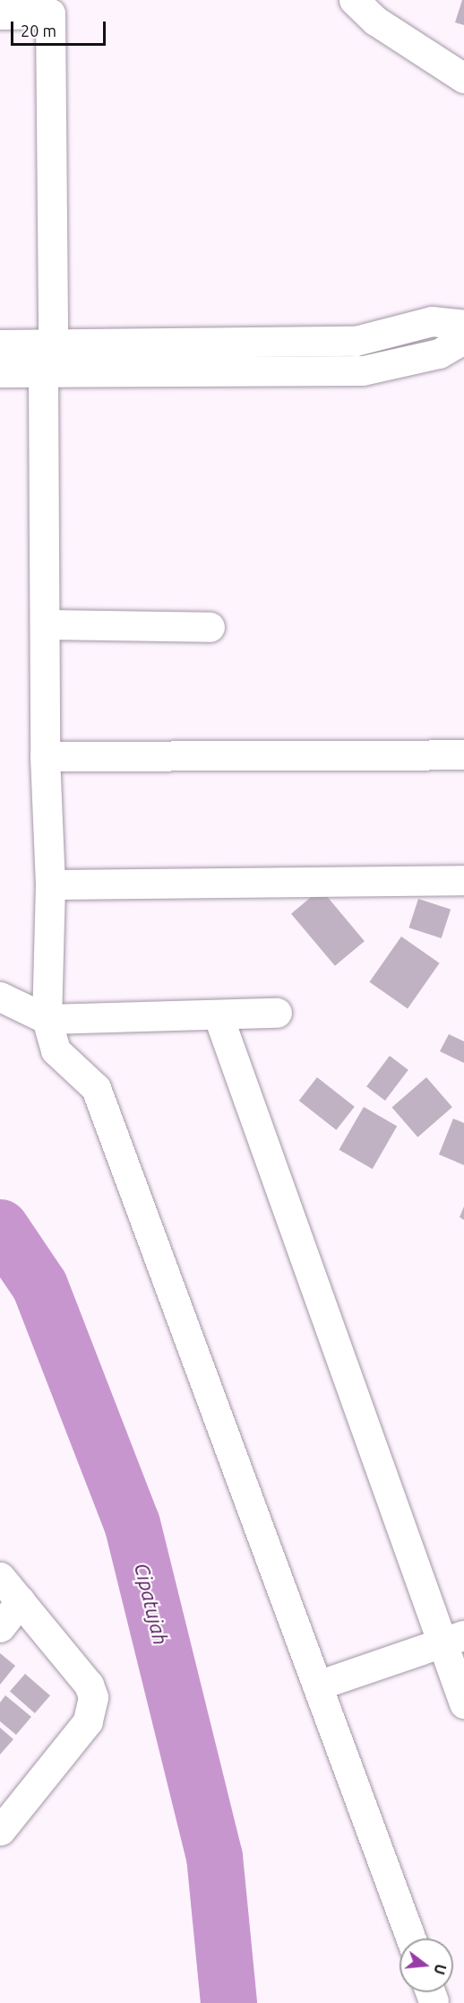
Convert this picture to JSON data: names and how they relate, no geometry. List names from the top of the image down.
{
  "water": ["Cipatujah"],
  "scale_bar": "20 m",
  "north": "right"
}
